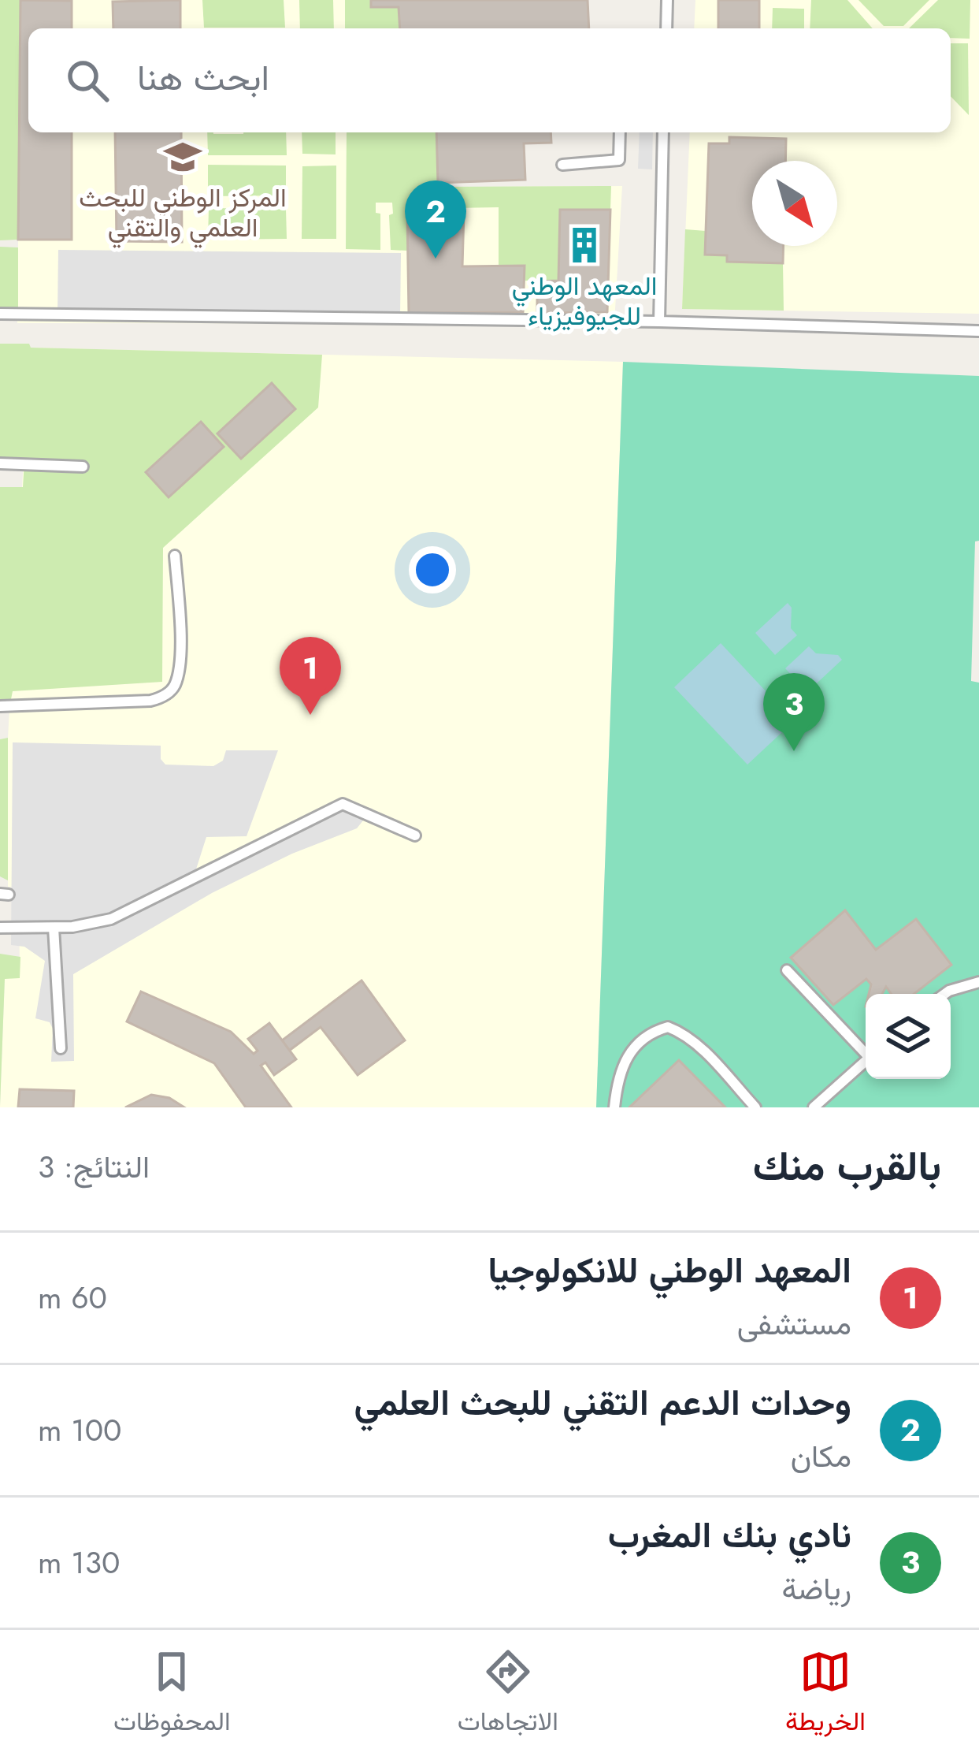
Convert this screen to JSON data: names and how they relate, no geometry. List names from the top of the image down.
{
  "places": {
    "school or university": ["المركز الوطني للبحث العلمي والتقني"],
    "building": ["المعهد الوطني للجيوفيزياء"]
  },
  "north": "bottom right",
  "page": {
    "search": "ابحث هنا",
    "pins": ["2", "1", "3"],
    "heading": ["بالقرب منك", "النتائج: 3"],
    "list": [
      {
        "mark": "1",
        "name": "المعهد الوطني للانكولوجيا",
        "note": "مستشفى",
        "value": "60 m"
      },
      {
        "mark": "2",
        "name": "وحدات الدعم التقني للبحث العلمي",
        "note": "مكان",
        "value": "100 m"
      },
      {
        "mark": "3",
        "name": "نادي بنك المغرب",
        "note": "رياضة",
        "value": "130 m"
      }
    ],
    "nav": ["الخريطة", "الاتجاهات", "المحفوظات"]
  }
}
